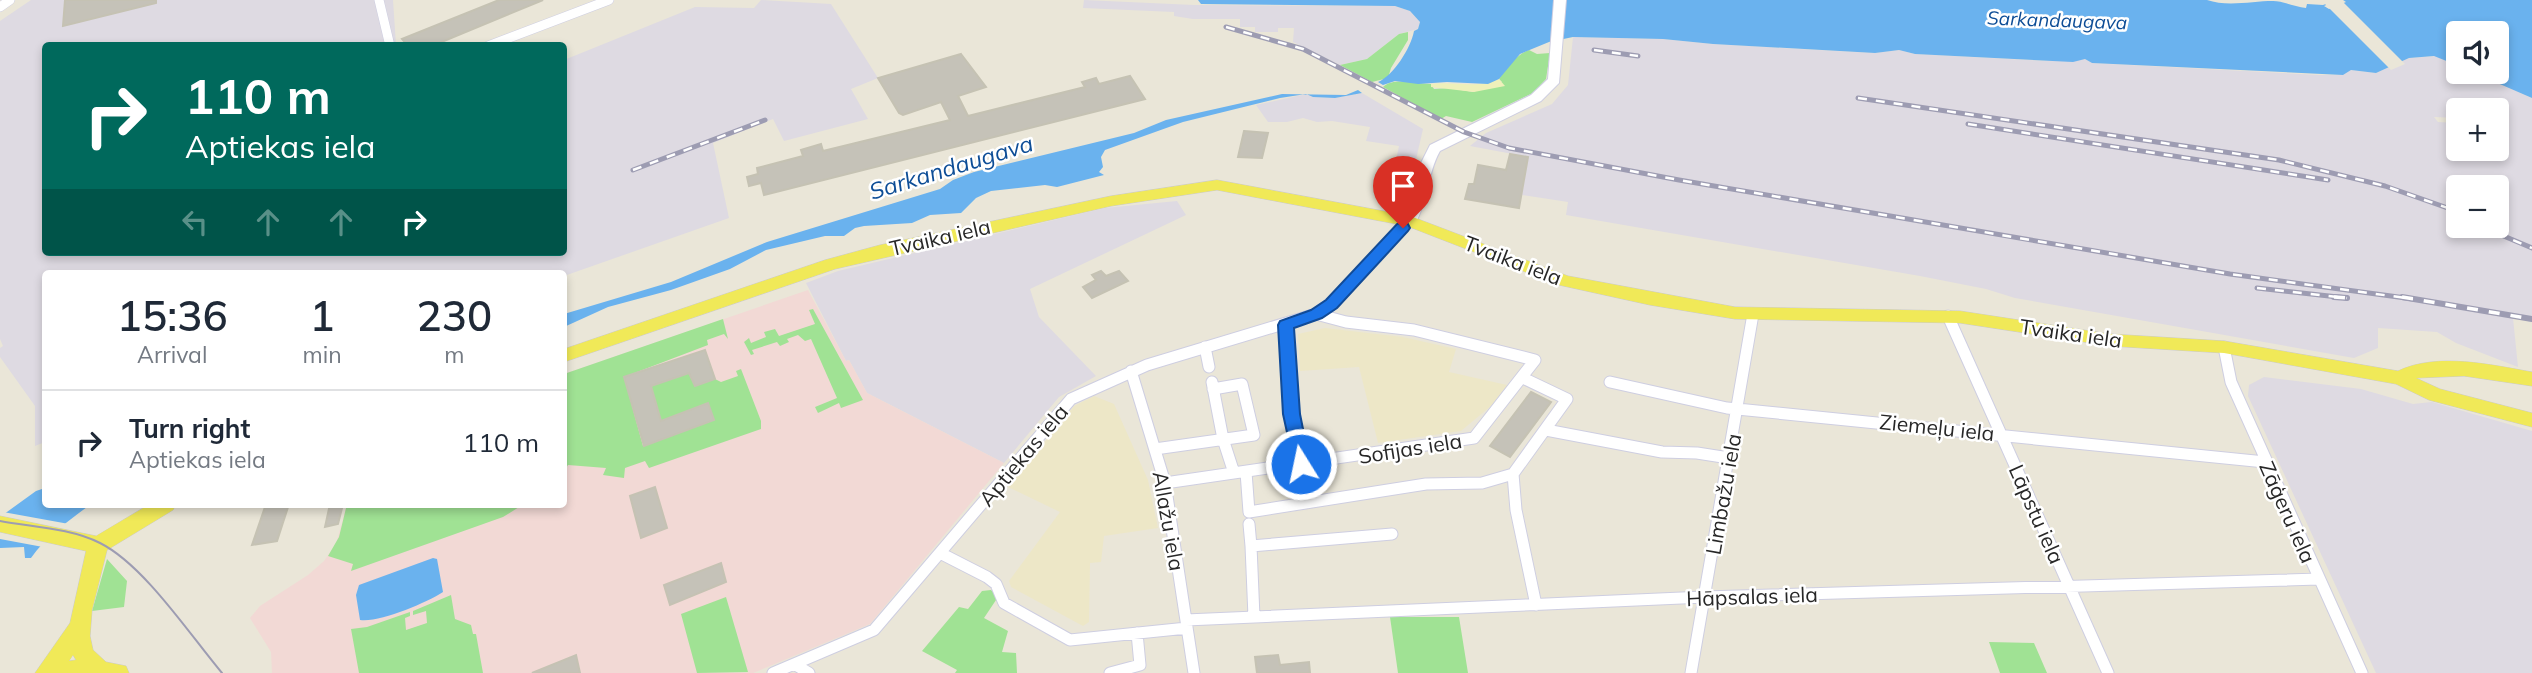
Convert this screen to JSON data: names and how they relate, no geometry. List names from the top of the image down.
{
  "streets": {
    "main road": ["Tvaika iela"],
    "street": [
      "Ziemeļu iela",
      "Sofijas iela",
      "Aptiekas iela",
      "Limbažu iela",
      "Zāģeru iela",
      "Lāpstu iela",
      "Allažu iela",
      "Hāpsalas iela"
    ]
  },
  "crossings": [
    ["Tvaika iela", "Aptiekas iela"],
    ["Tvaika iela", "Limbažu iela"],
    ["Tvaika iela", "Zāģeru iela"],
    ["Tvaika iela", "Lāpstu iela"],
    ["Ziemeļu iela", "Limbažu iela"],
    ["Ziemeļu iela", "Zāģeru iela"],
    ["Ziemeļu iela", "Lāpstu iela"],
    ["Sofijas iela", "Aptiekas iela"],
    ["Sofijas iela", "Allažu iela"],
    ["Aptiekas iela", "Allažu iela"],
    ["Aptiekas iela", "Hāpsalas iela"],
    ["Limbažu iela", "Hāpsalas iela"],
    ["Zāģeru iela", "Hāpsalas iela"],
    ["Lāpstu iela", "Hāpsalas iela"],
    ["Allažu iela", "Hāpsalas iela"]
  ],
  "water": ["Sarkandaugava"],
  "page": {
    "map_buttons": ["+", "−"],
    "turn": ["110 m", "Aptiekas iela"],
    "eta": [
      "15:36",
      "Arrival",
      "1",
      "min",
      "230",
      "m"
    ],
    "list": [
      {
        "name": "Turn right",
        "note": "Aptiekas iela",
        "value": "110 m"
      }
    ]
  }
}
